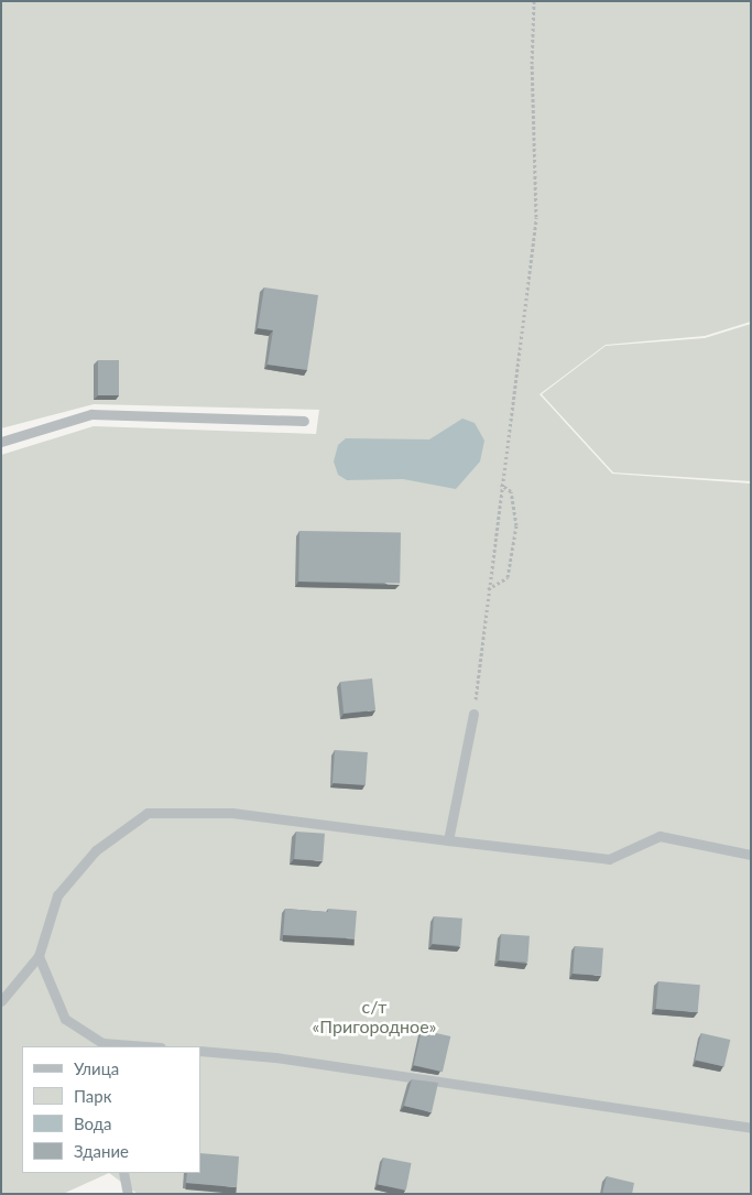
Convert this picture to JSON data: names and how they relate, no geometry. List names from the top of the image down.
{
  "parks": ["с/т «Пригородное»"],
  "legend": [
    "Улица",
    "Парк",
    "Вода",
    "Здание"
  ]
}
